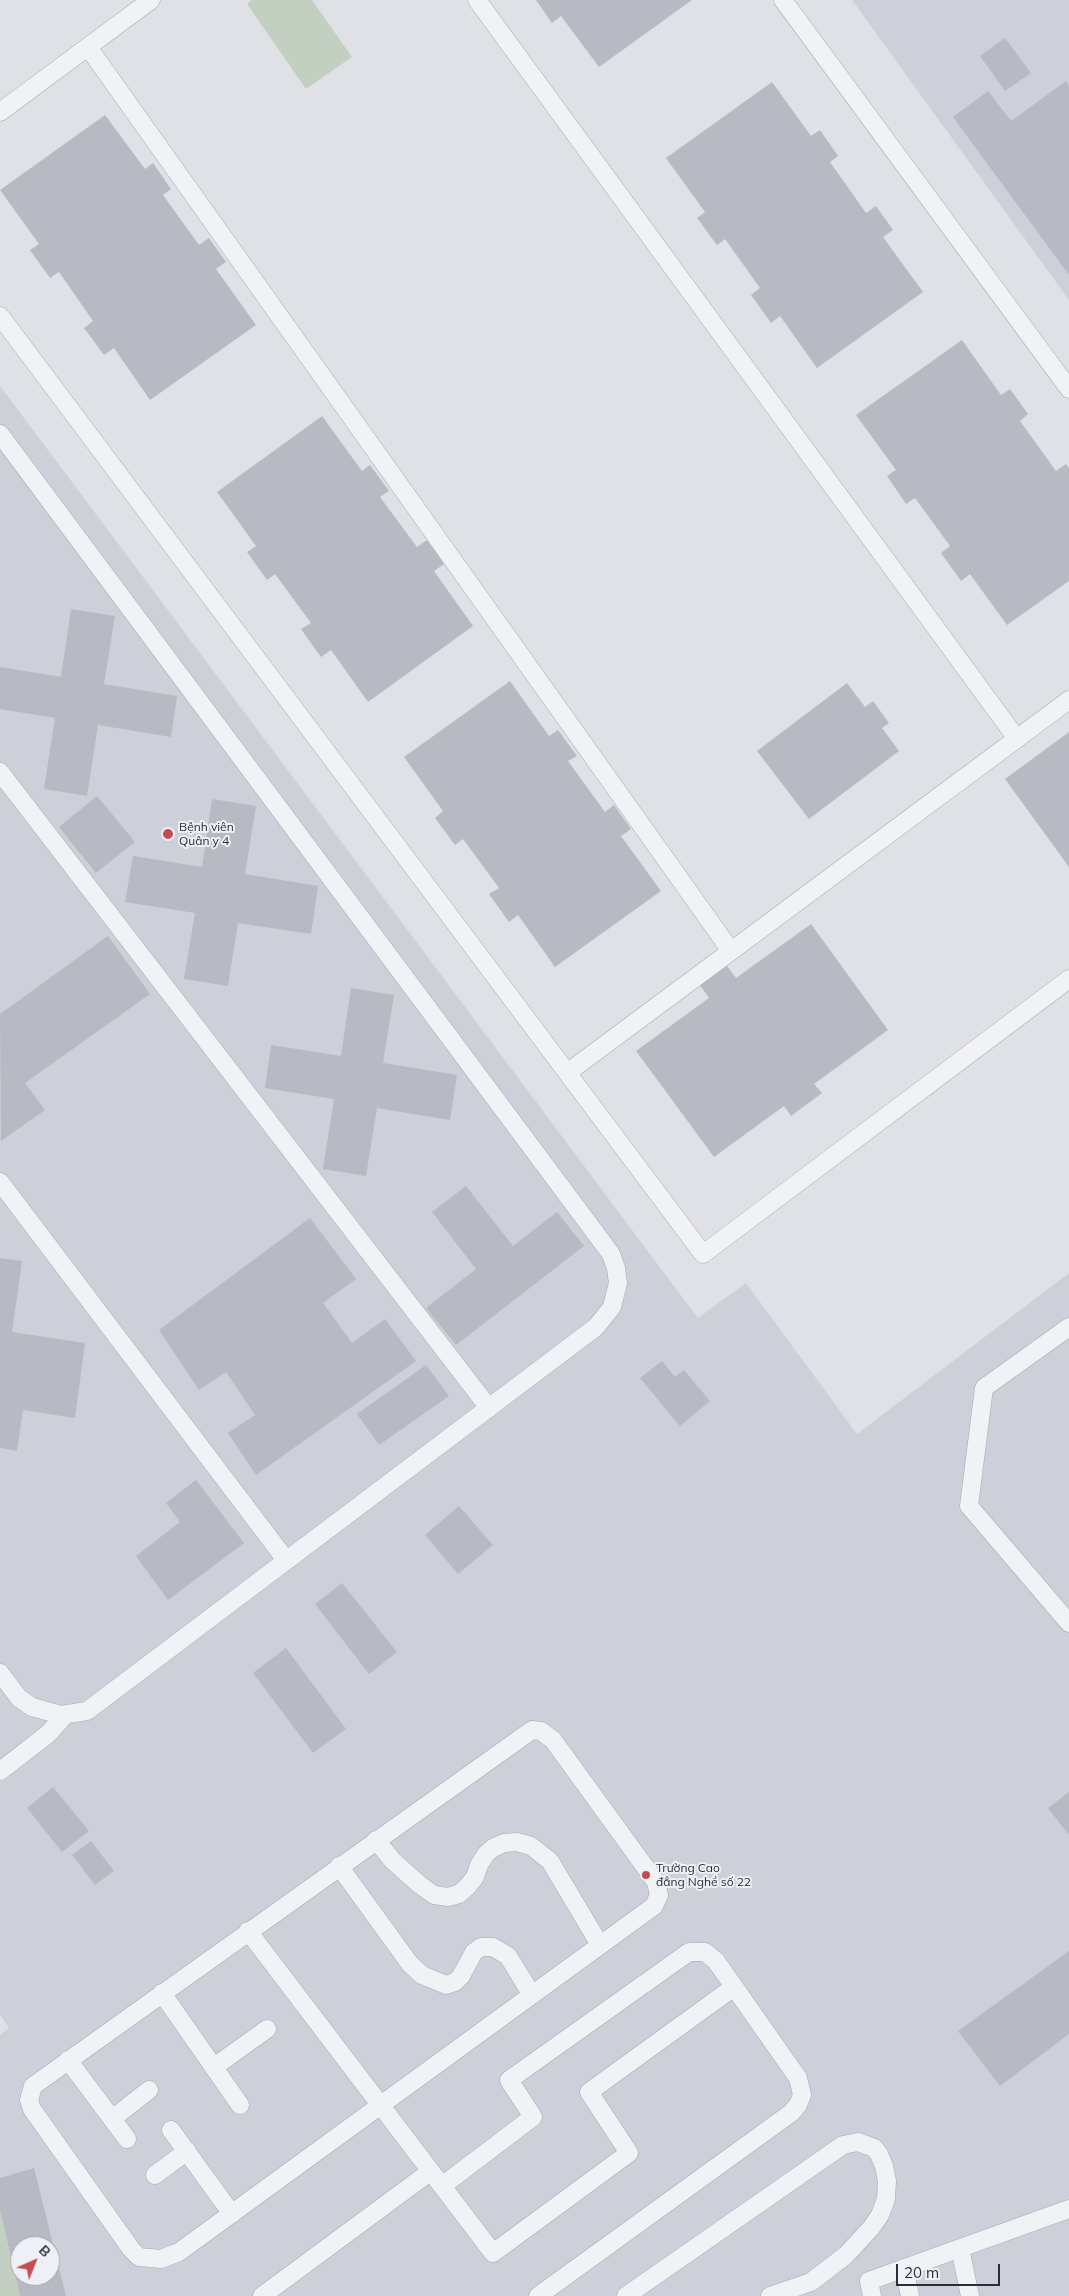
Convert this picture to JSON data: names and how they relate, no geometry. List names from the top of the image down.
{
  "places": ["Bệnh viên Quân y 4", "Trường Cao đẳng Nghề số 22"],
  "scale_bar": "20 m",
  "north": "top right"
}
